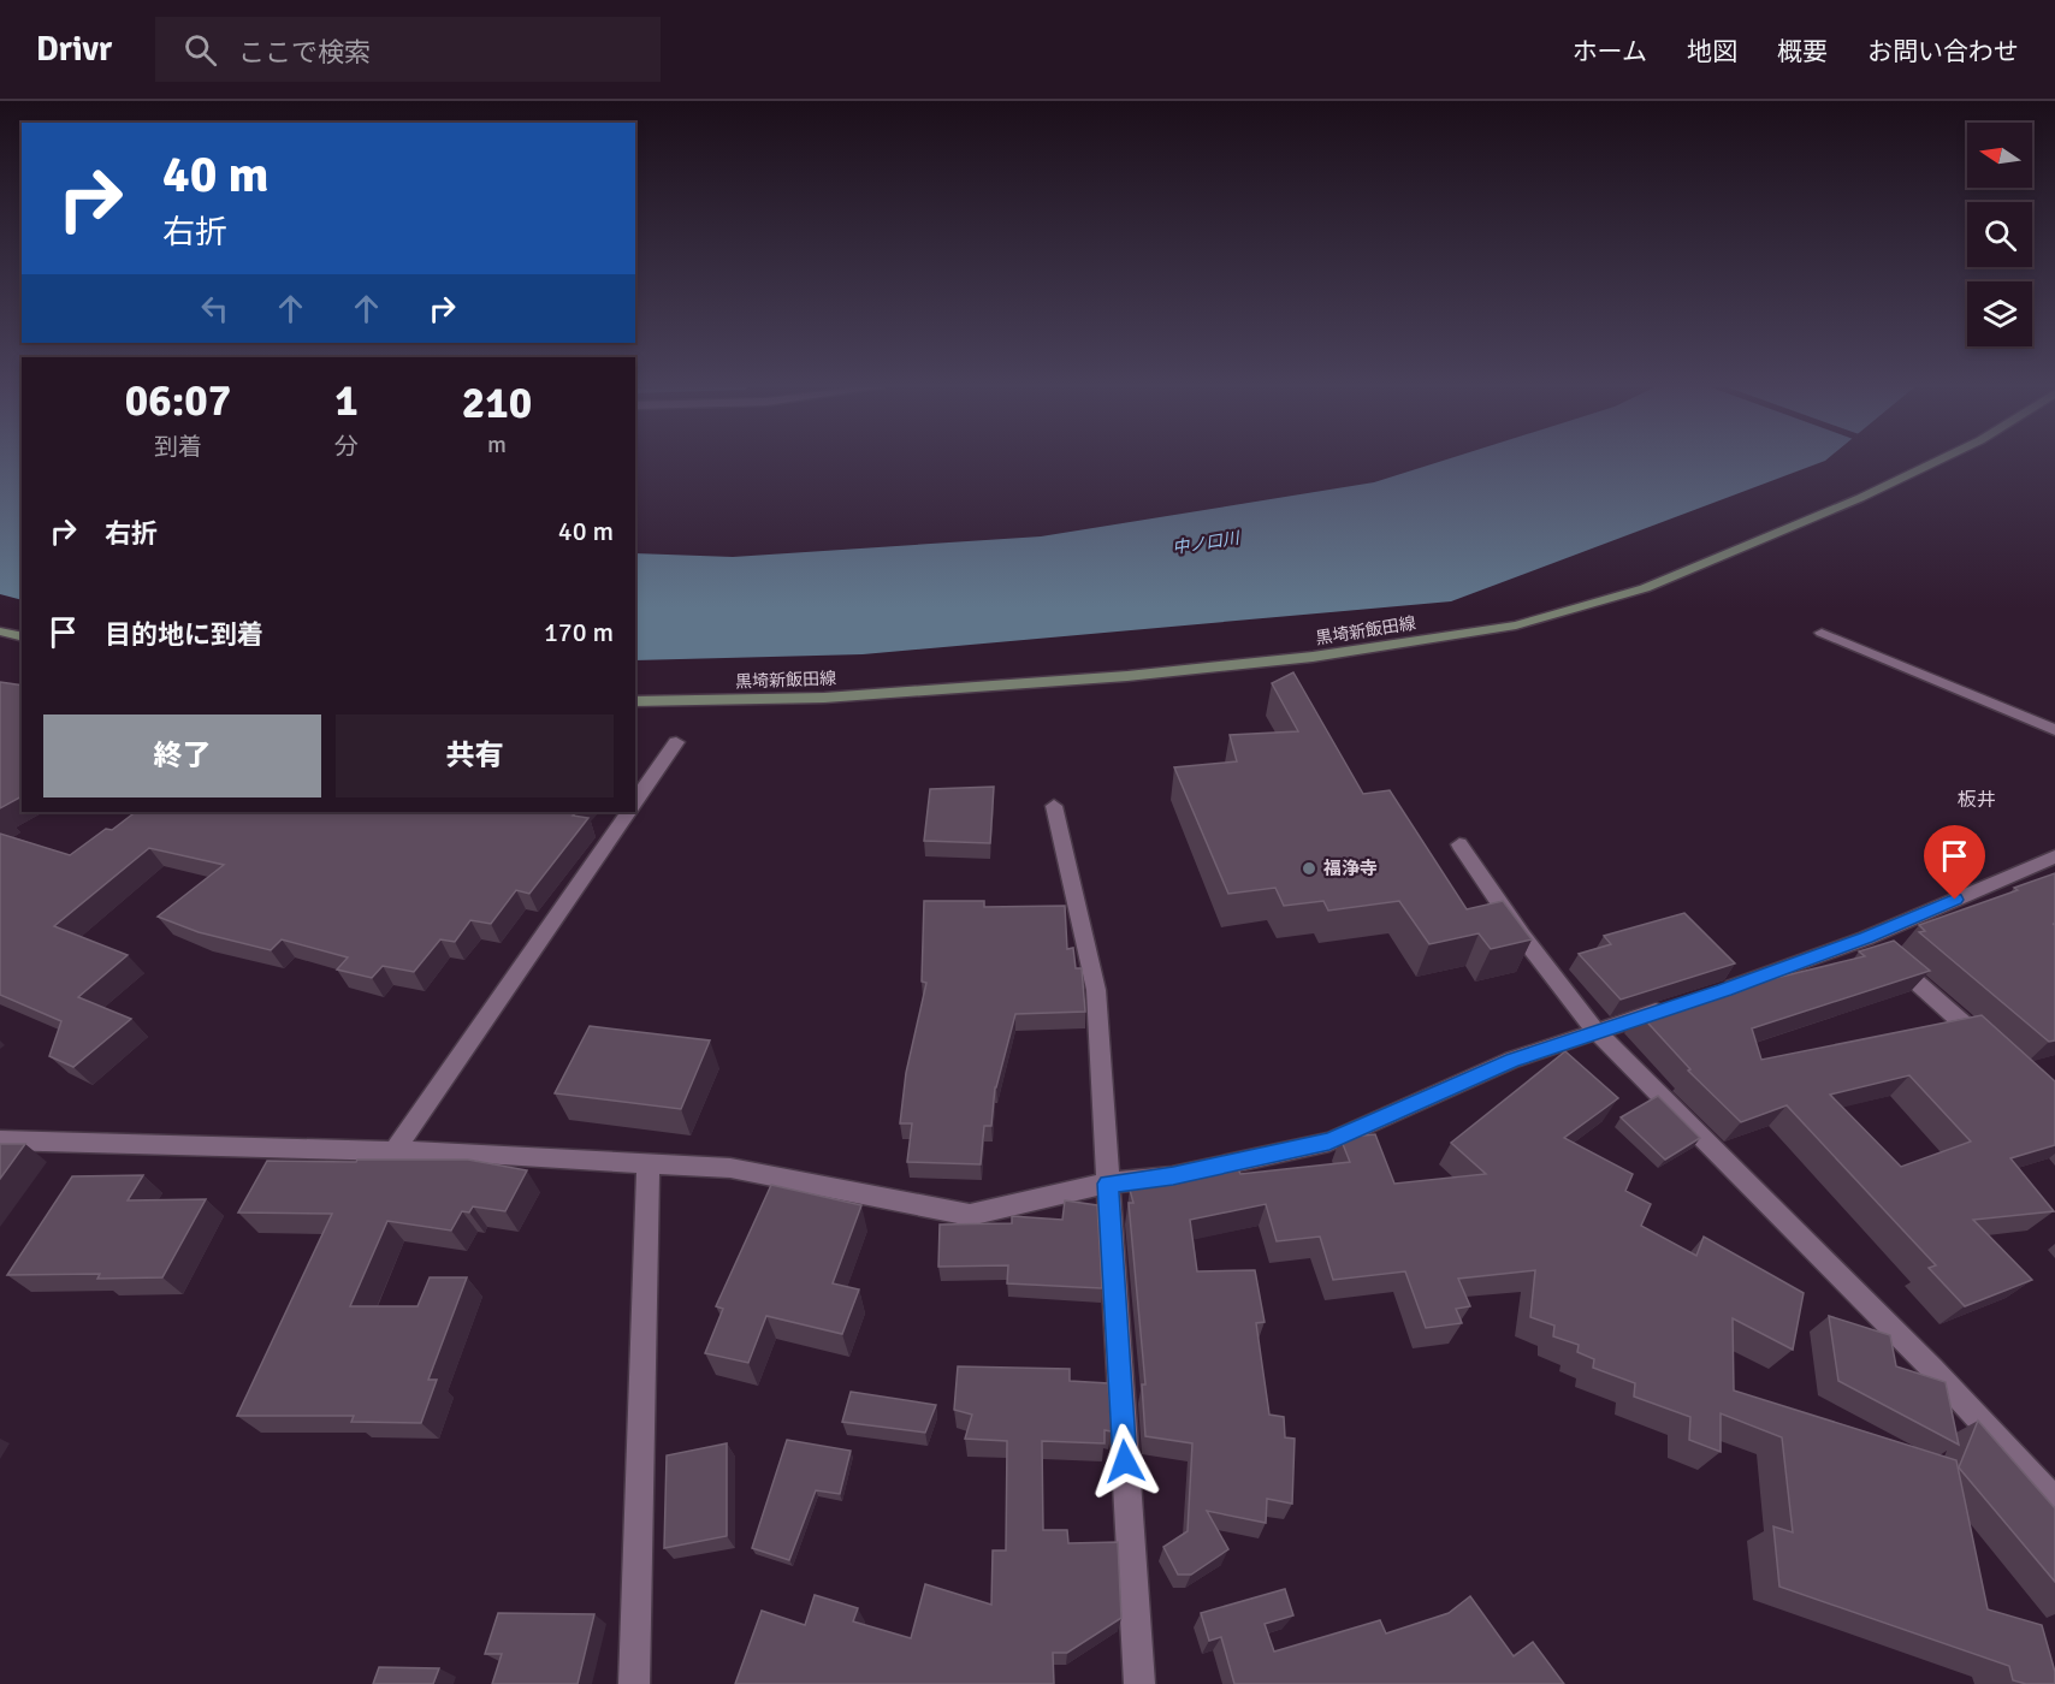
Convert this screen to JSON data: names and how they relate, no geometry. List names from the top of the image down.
{
  "streets": {
    "main road": ["黒埼新飯田線"]
  },
  "districts": ["板井"],
  "water": ["中ノ口川"],
  "places": ["福浄寺"],
  "north": "left",
  "page": {
    "header": "Drivr",
    "search": "ここで検索",
    "nav": [
      "ホーム",
      "地図",
      "概要",
      "お問い合わせ"
    ],
    "turn": ["40 m", "右折"],
    "eta": [
      "06:07",
      "到着",
      "1",
      "分",
      "210",
      "m"
    ],
    "list": [
      {
        "name": "右折",
        "value": "40 m"
      },
      {
        "name": "目的地に到着",
        "value": "170 m"
      }
    ],
    "buttons": ["終了", "共有"]
  }
}
